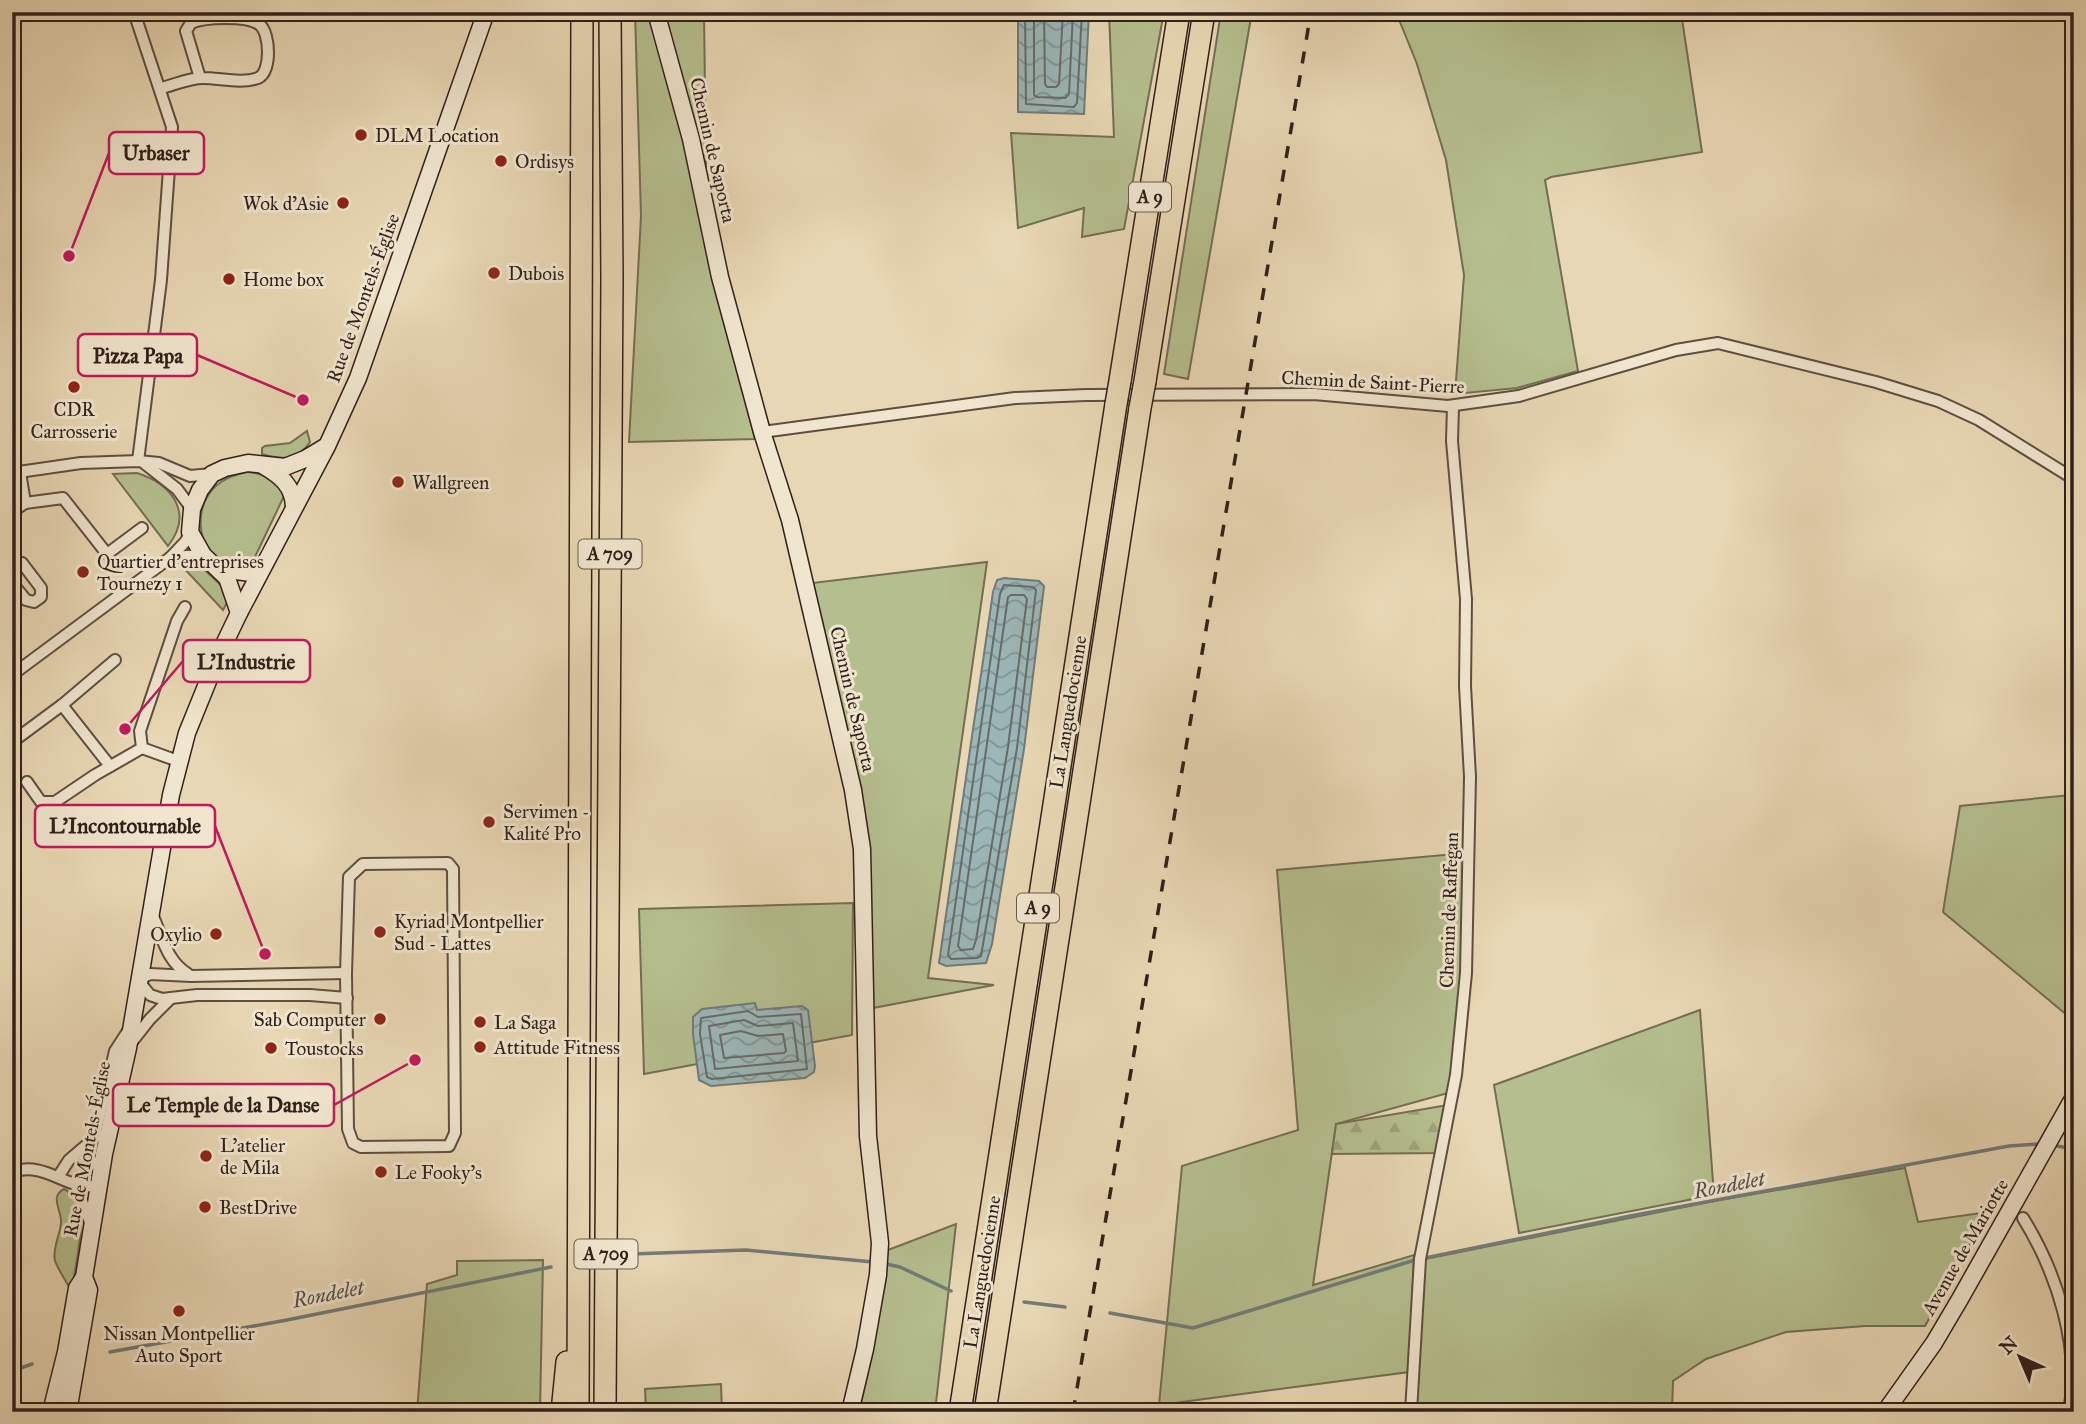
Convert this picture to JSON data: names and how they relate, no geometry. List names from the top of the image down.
{
  "streets": {
    "highway": ["A 9", "A 709", "La Languedocienne"],
    "main road": ["Chemin de Saporta", "Rue de Montels-Église", "Avenue de Mariotte"],
    "street": ["Chemin de Saint-Pierre", "Chemin de Raffegan"]
  },
  "crossings": [
    ["Chemin de Saporta", "Chemin de Saint-Pierre"],
    ["Chemin de Saint-Pierre", "Chemin de Raffegan"]
  ],
  "water": ["Rondelet"],
  "places": [
    "DLM Location",
    "Ordisys",
    "Wok d'Asie",
    "Urbaser",
    "Dubois",
    "Home box",
    "CDR Carrosserie",
    "Pizza Papa",
    "Wallgreen",
    "Quartier d'entreprises Tournezy 1",
    "L'Industrie",
    "Servimen - Kalité Pro",
    "Kyriad Montpellier Sud - Lattes",
    "Oxylio",
    "L'Incontournable",
    "Sab Computer",
    "La Saga",
    "Attitude Fitness",
    "Toustocks",
    "Le Temple de la Danse",
    "L'atelier de Mila",
    "Le Fooky's",
    "BestDrive",
    "Nissan Montpellier Auto Sport"
  ],
  "north": "top left"
}
